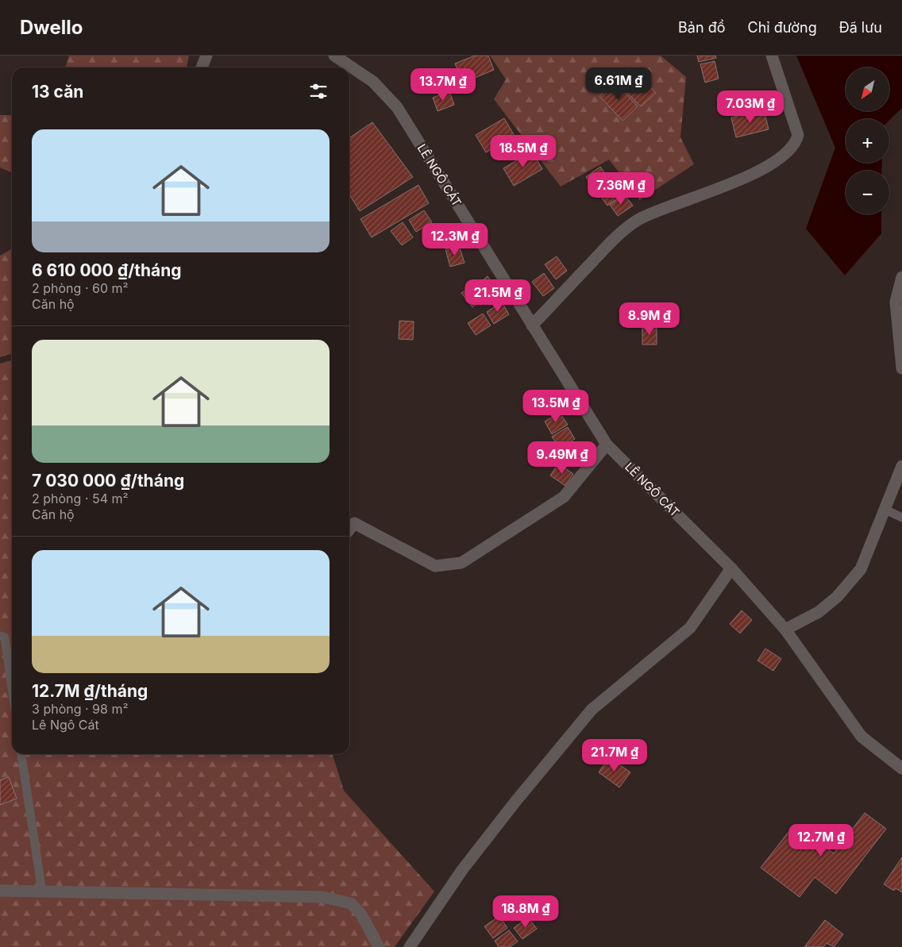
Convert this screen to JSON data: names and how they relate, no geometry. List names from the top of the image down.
{
  "streets": {
    "street": ["LÊ NGÔ CÁT"]
  },
  "north": "bottom left",
  "page": {
    "header": "Dwello",
    "nav": ["Bản đồ", "Chỉ đường", "Đã lưu"],
    "map_buttons": ["+", "−"],
    "price": [
      "6.61M ₫",
      "13.7M ₫",
      "7.03M ₫",
      "18.5M ₫",
      "7.36M ₫",
      "12.3M ₫",
      "21.5M ₫",
      "8.9M ₫",
      "13.5M ₫",
      "9.49M ₫",
      "21.7M ₫",
      "12.7M ₫",
      "18.8M ₫"
    ],
    "heading": "13 căn",
    "list": [
      {
        "name": "6 610 000 ₫/tháng",
        "note": "2 phòng · 60 m² · Căn hộ"
      },
      {
        "name": "7 030 000 ₫/tháng",
        "note": "2 phòng · 54 m² · Căn hộ"
      },
      {
        "name": "12.7M ₫/tháng",
        "note": "3 phòng · 98 m² · Lê Ngô Cát"
      }
    ]
  }
}
